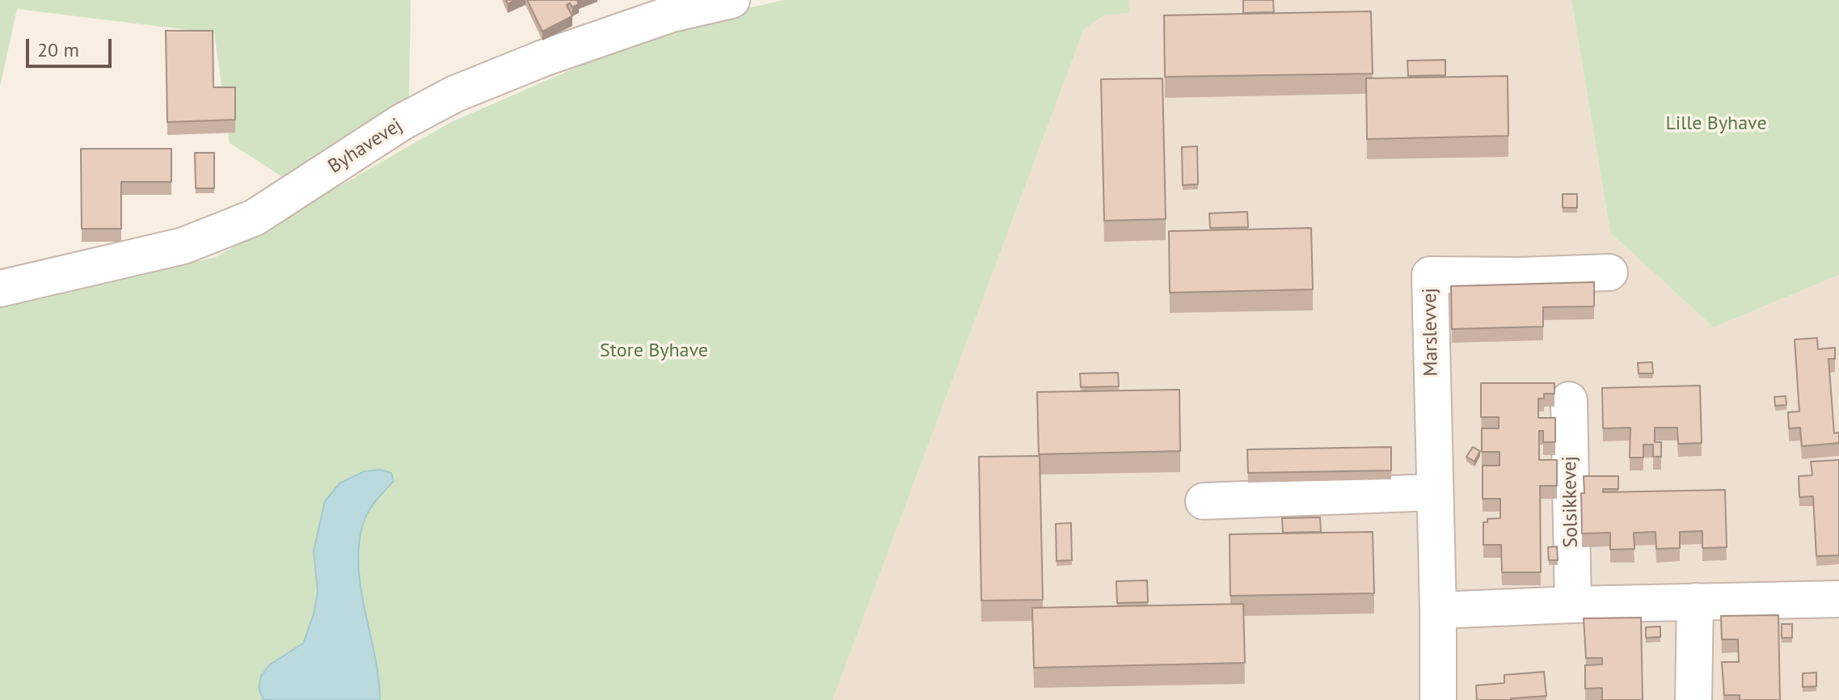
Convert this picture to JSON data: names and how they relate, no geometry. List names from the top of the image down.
{
  "streets": {
    "street": ["Byhavevej", "Marslevvej", "Solsikkevej"]
  },
  "parks": ["Lille Byhave", "Store Byhave"],
  "scale_bar": "20 m"
}
